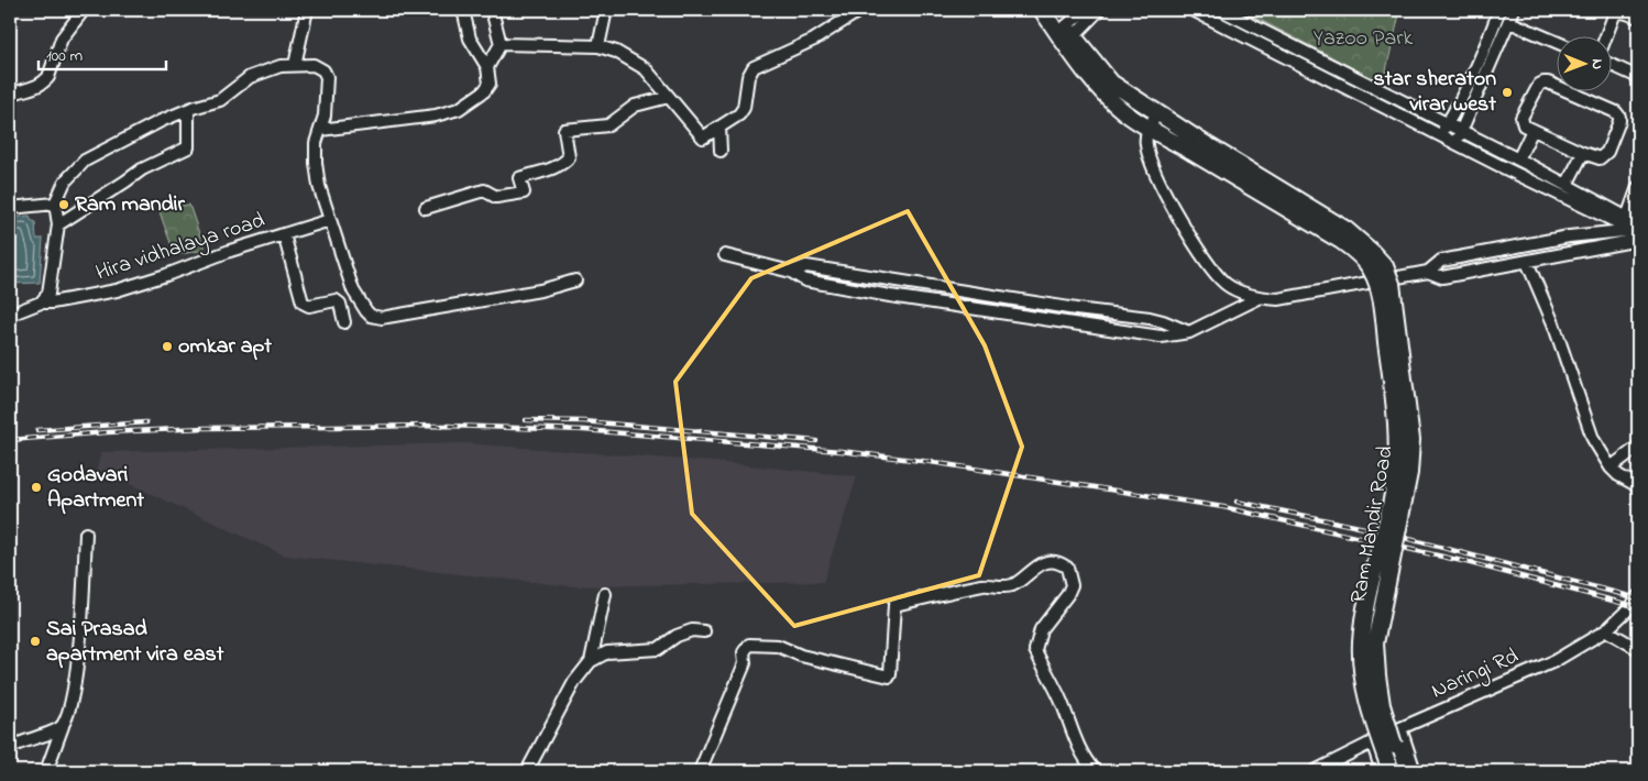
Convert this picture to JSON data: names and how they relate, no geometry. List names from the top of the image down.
{
  "streets": {
    "main road": ["Ram Mandir Road"],
    "street": ["Hira vidhalaya road", "Naringi Rd"]
  },
  "parks": ["Yazoo Park"],
  "places": [
    "star sheraton virar west",
    "Ram mandir",
    "omkar apt",
    "Godavari Apartment",
    "Sai Prasad apartment vira east"
  ],
  "scale_bar": "100 m",
  "north": "right"
}
